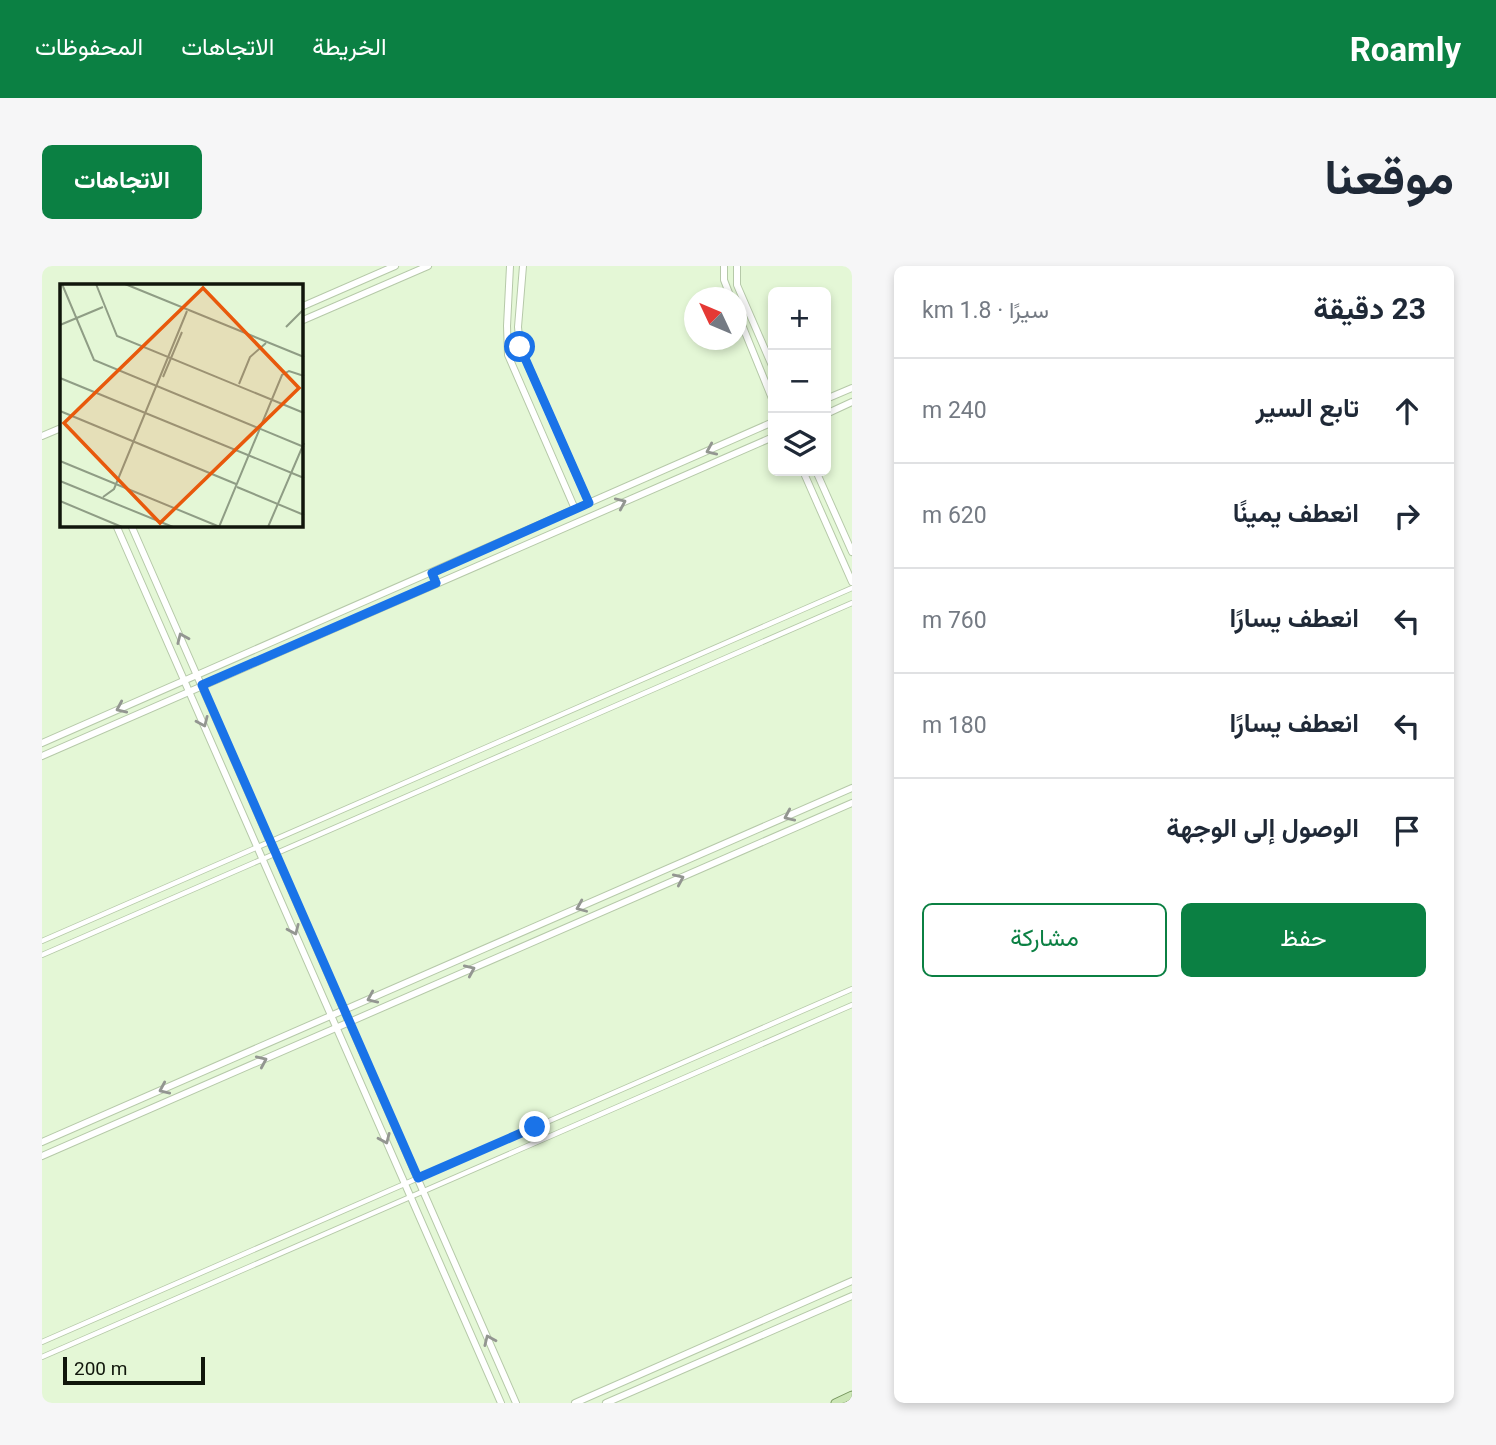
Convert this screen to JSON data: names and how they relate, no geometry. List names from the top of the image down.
{
  "scale_bar": "200 m",
  "north": "top left",
  "page": {
    "header": "Roamly",
    "nav": ["الخريطة", "الاتجاهات", "المحفوظات"],
    "title": "موقعنا",
    "buttons": [
      "الاتجاهات",
      ["حفظ", "مشاركة"]
    ],
    "heading": ["23 دقيقة", "سيرًا · 1.8 km"],
    "map_buttons": ["+", "−"],
    "list": [
      ["تابع السير", "240 m"],
      ["انعطف يمينًا", "620 m"],
      ["انعطف يسارًا", "760 m"],
      ["انعطف يسارًا", "180 m"],
      "الوصول إلى الوجهة"
    ],
    "scale": "200 m"
  }
}
